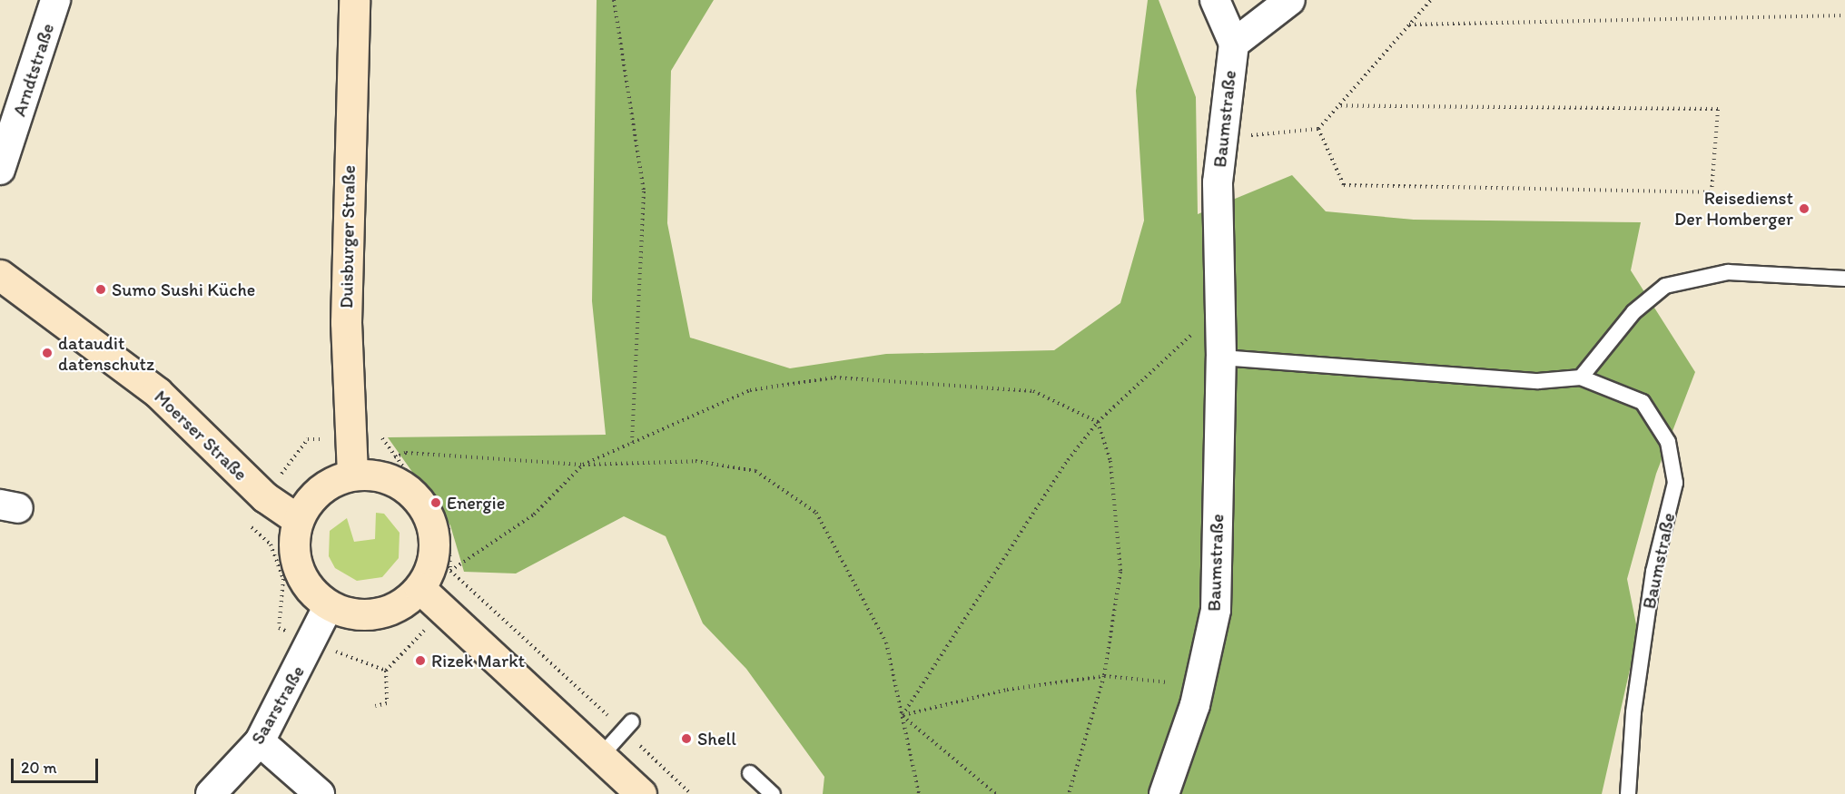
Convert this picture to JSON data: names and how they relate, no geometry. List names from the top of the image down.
{
  "streets": {
    "main road": ["Duisburger Straße", "Moerser Straße"],
    "street": ["Arndtstraße", "Baumstraße", "Saarstraße"]
  },
  "crossings": [
    ["Duisburger Straße", "Moerser Straße"],
    ["Duisburger Straße", "Saarstraße"],
    ["Moerser Straße", "Saarstraße"]
  ],
  "places": [
    "Reisedienst Der Homberger",
    "Sumo Sushi Küche",
    "dataudit datenschutz",
    "Energie",
    "Rizek Markt",
    "Shell"
  ],
  "scale_bar": "20 m"
}
